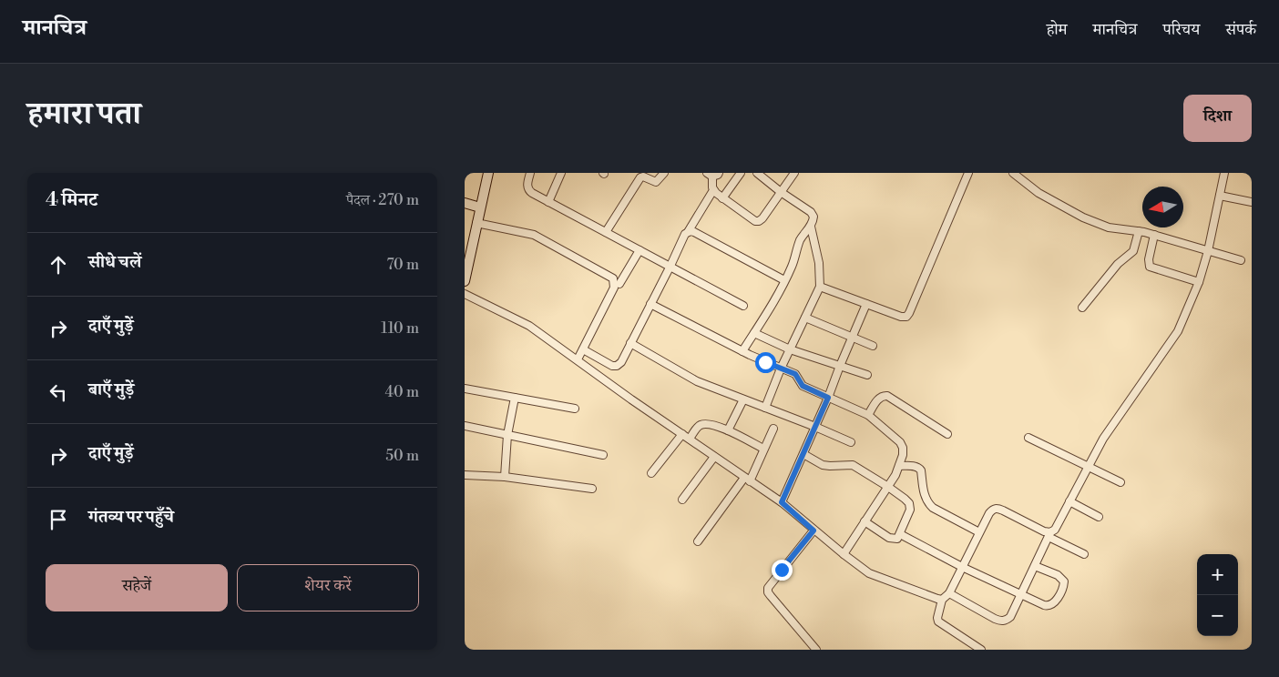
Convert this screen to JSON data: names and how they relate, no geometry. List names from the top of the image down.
{
  "north": "left",
  "page": {
    "header": "मानचित्र",
    "nav": [
      "होम",
      "मानचित्र",
      "परिचय",
      "संपर्क"
    ],
    "title": "हमारा पता",
    "buttons": [
      "दिशा",
      ["सहेजें", "शेयर करें"]
    ],
    "heading": ["4 मिनट", "पैदल · 270 m"],
    "list": [
      ["सीधे चलें", "70 m"],
      ["दाएँ मुड़ें", "110 m"],
      ["बाएँ मुड़ें", "40 m"],
      ["दाएँ मुड़ें", "50 m"],
      "गंतव्य पर पहुँचे"
    ],
    "map_buttons": ["+", "−"]
  }
}
